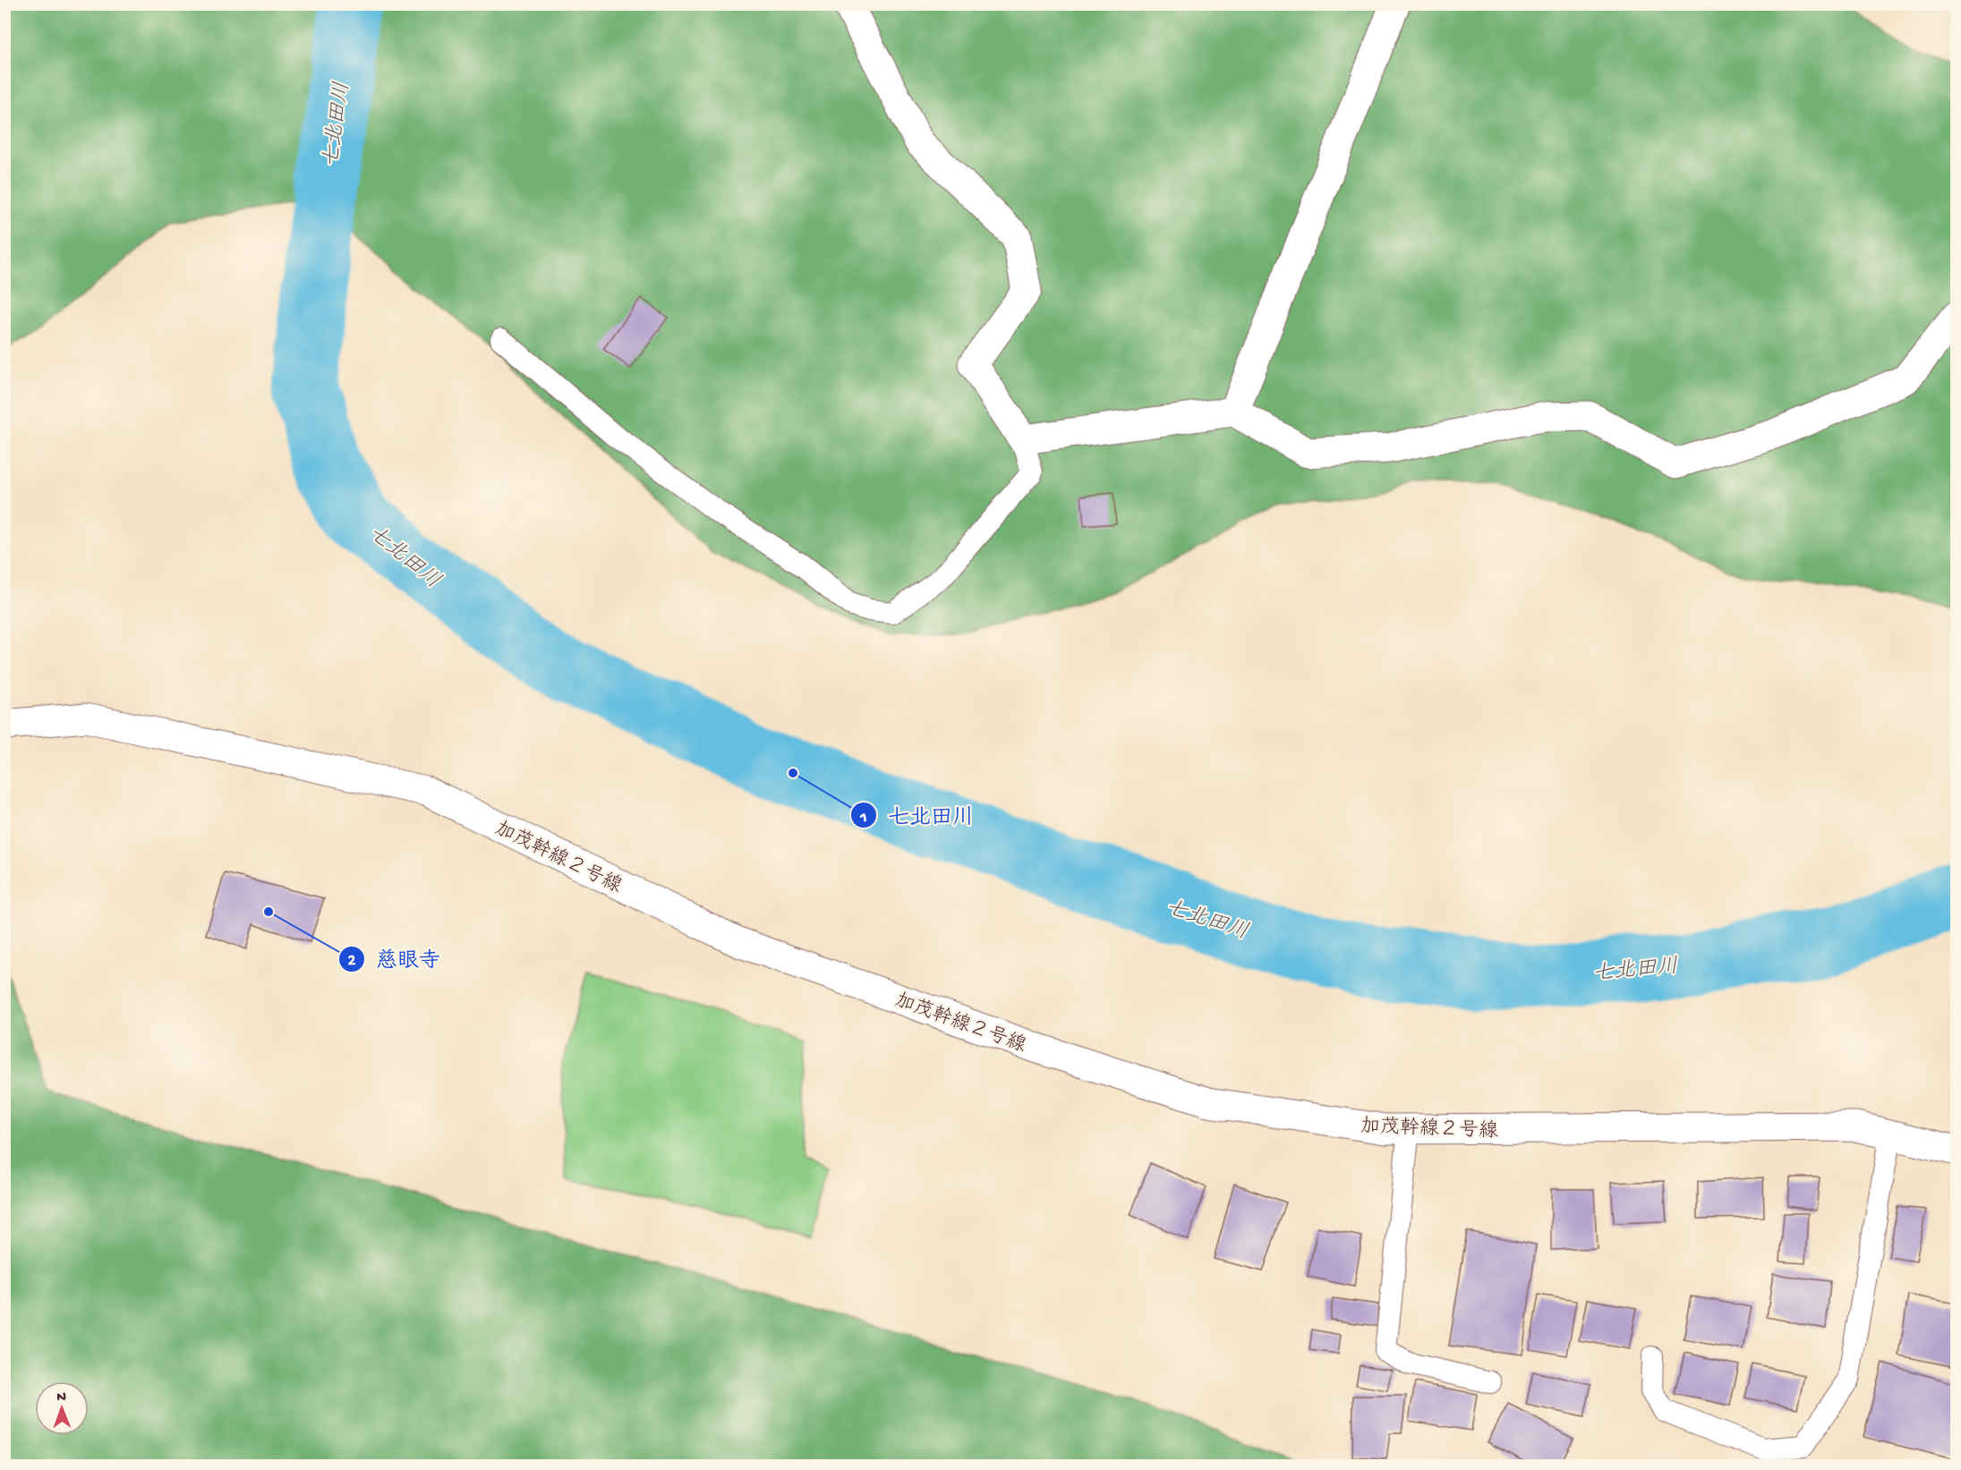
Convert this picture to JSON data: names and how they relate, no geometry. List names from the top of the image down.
{
  "streets": {
    "street": ["加茂幹線２号線"]
  },
  "water": ["七北田川"],
  "places": ["七北田川", "慈眼寺"],
  "north": "top"
}
